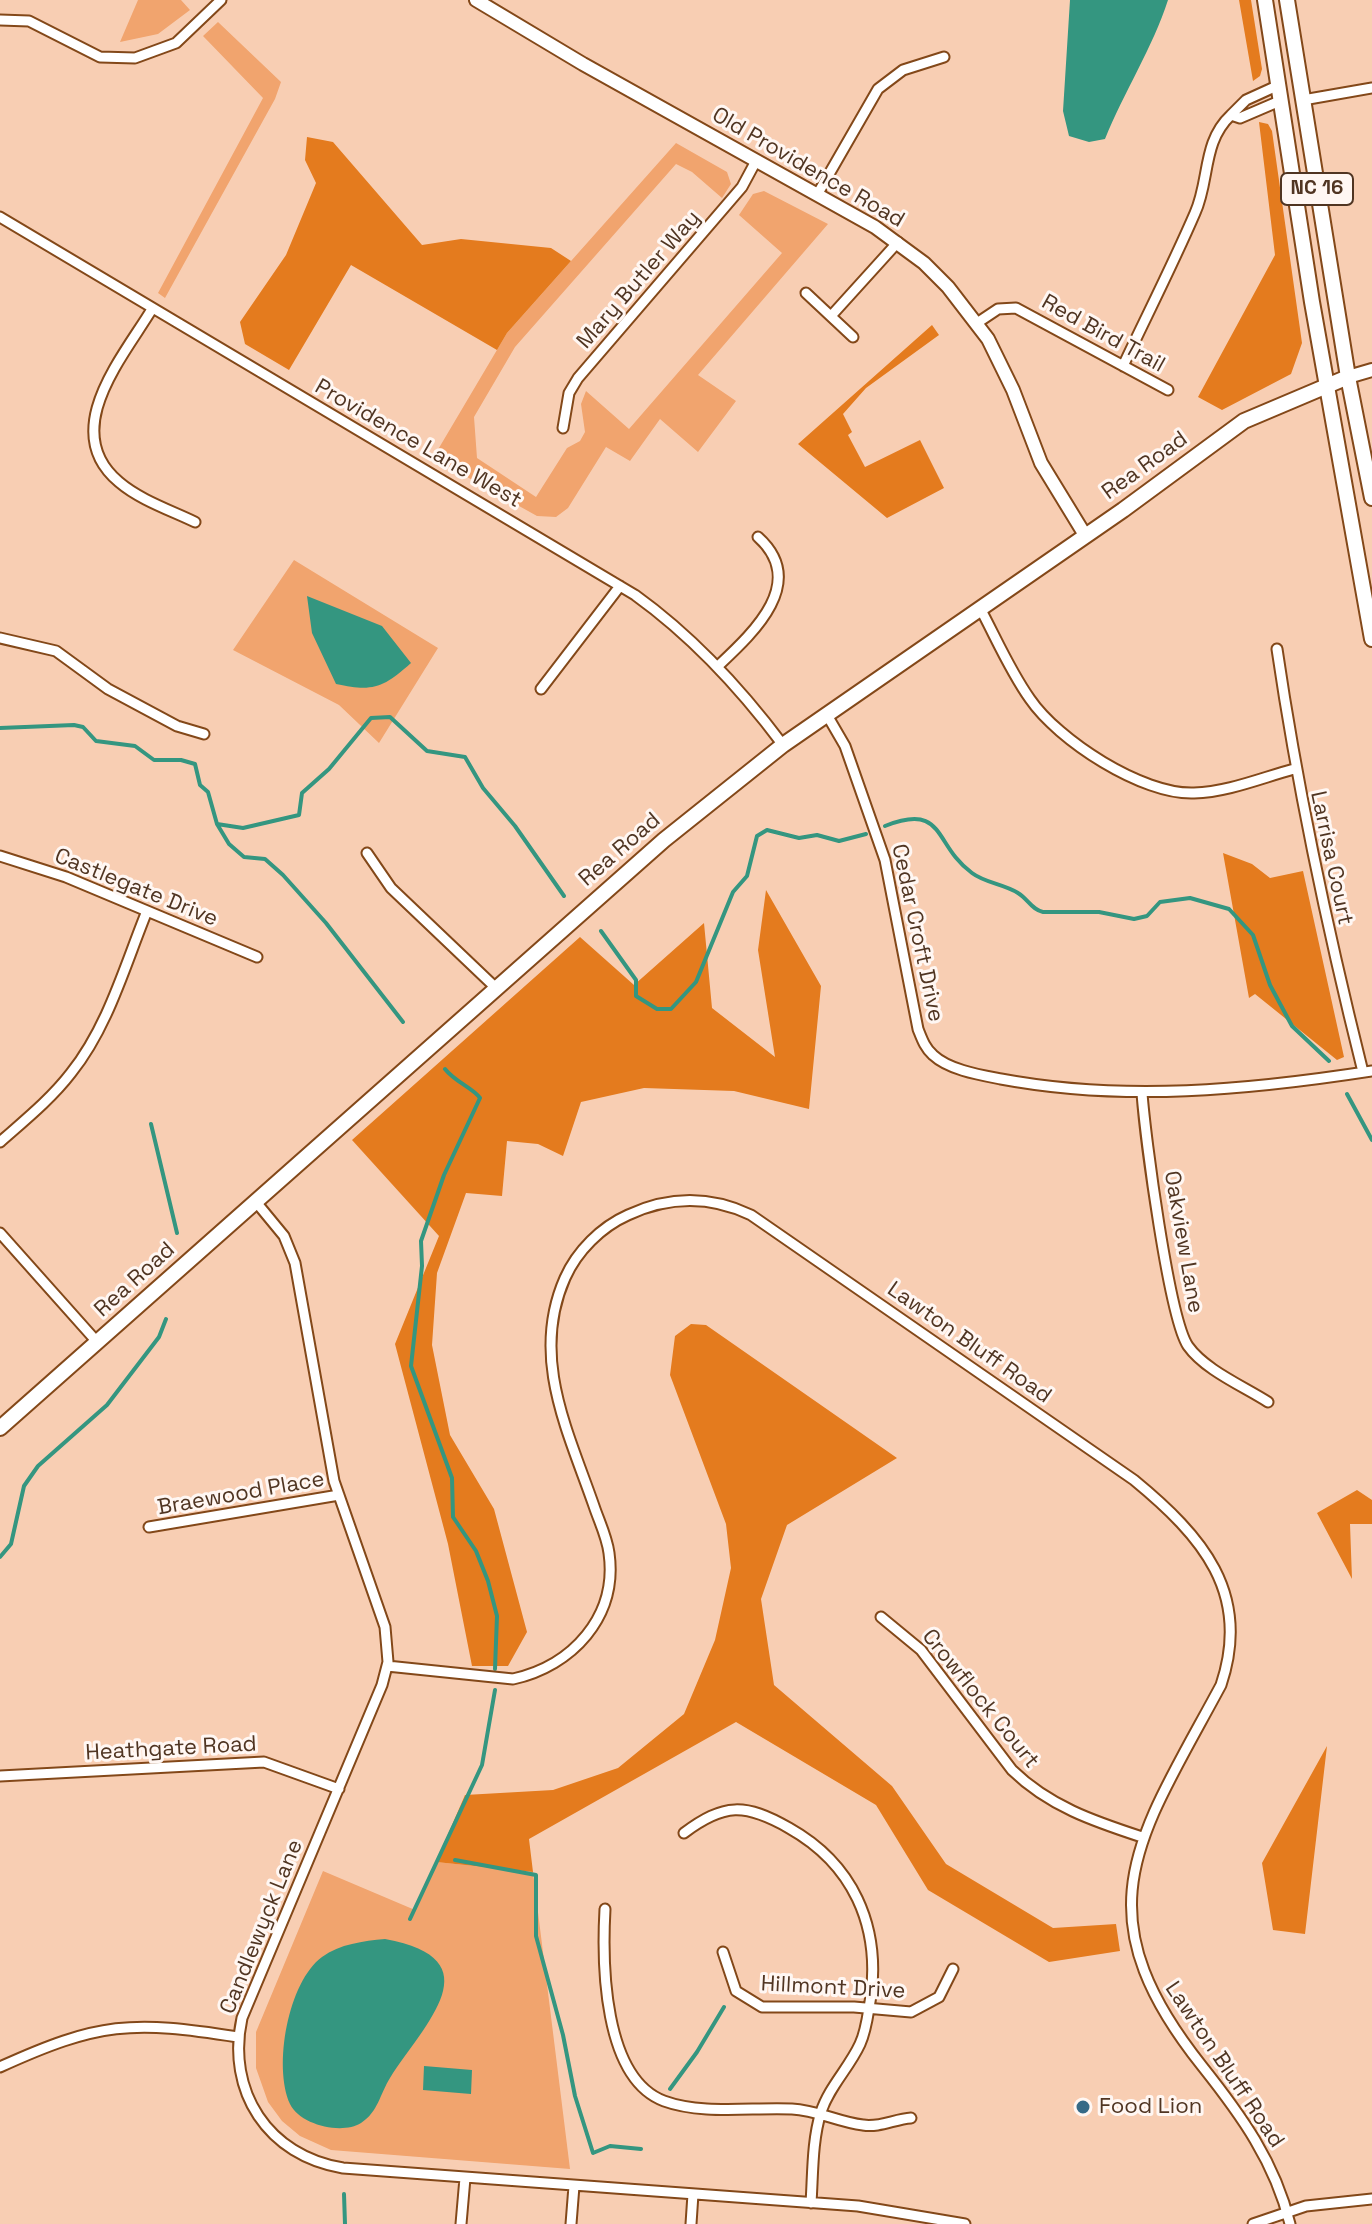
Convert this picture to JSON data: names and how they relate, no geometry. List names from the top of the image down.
{
  "streets": {
    "main road": ["NC 16", "Rea Road"],
    "street": [
      "Old Providence Road",
      "Mary Butler Way",
      "Red Bird Trail",
      "Providence Lane West",
      "Larrisa Court",
      "Castlegate Drive",
      "Cedar Croft Drive",
      "Oakview Lane",
      "Lawton Bluff Road",
      "Braewood Place",
      "Crowflock Court",
      "Heathgate Road",
      "Candlewyck Lane",
      "Hillmont Drive"
    ]
  },
  "crossings": [
    ["Old Providence Road", "Mary Butler Way"],
    ["Old Providence Road", "Red Bird Trail"],
    ["Old Providence Road", "Rea Road"],
    ["NC 16", "Rea Road"],
    ["Providence Lane West", "Rea Road"],
    ["Rea Road", "Cedar Croft Drive"],
    ["Rea Road", "Candlewyck Lane"],
    ["Larrisa Court", "Cedar Croft Drive"],
    ["Cedar Croft Drive", "Oakview Lane"],
    ["Lawton Bluff Road", "Crowflock Court"],
    ["Lawton Bluff Road", "Candlewyck Lane"],
    ["Braewood Place", "Candlewyck Lane"],
    ["Heathgate Road", "Candlewyck Lane"]
  ],
  "places": ["Food Lion"]
}
